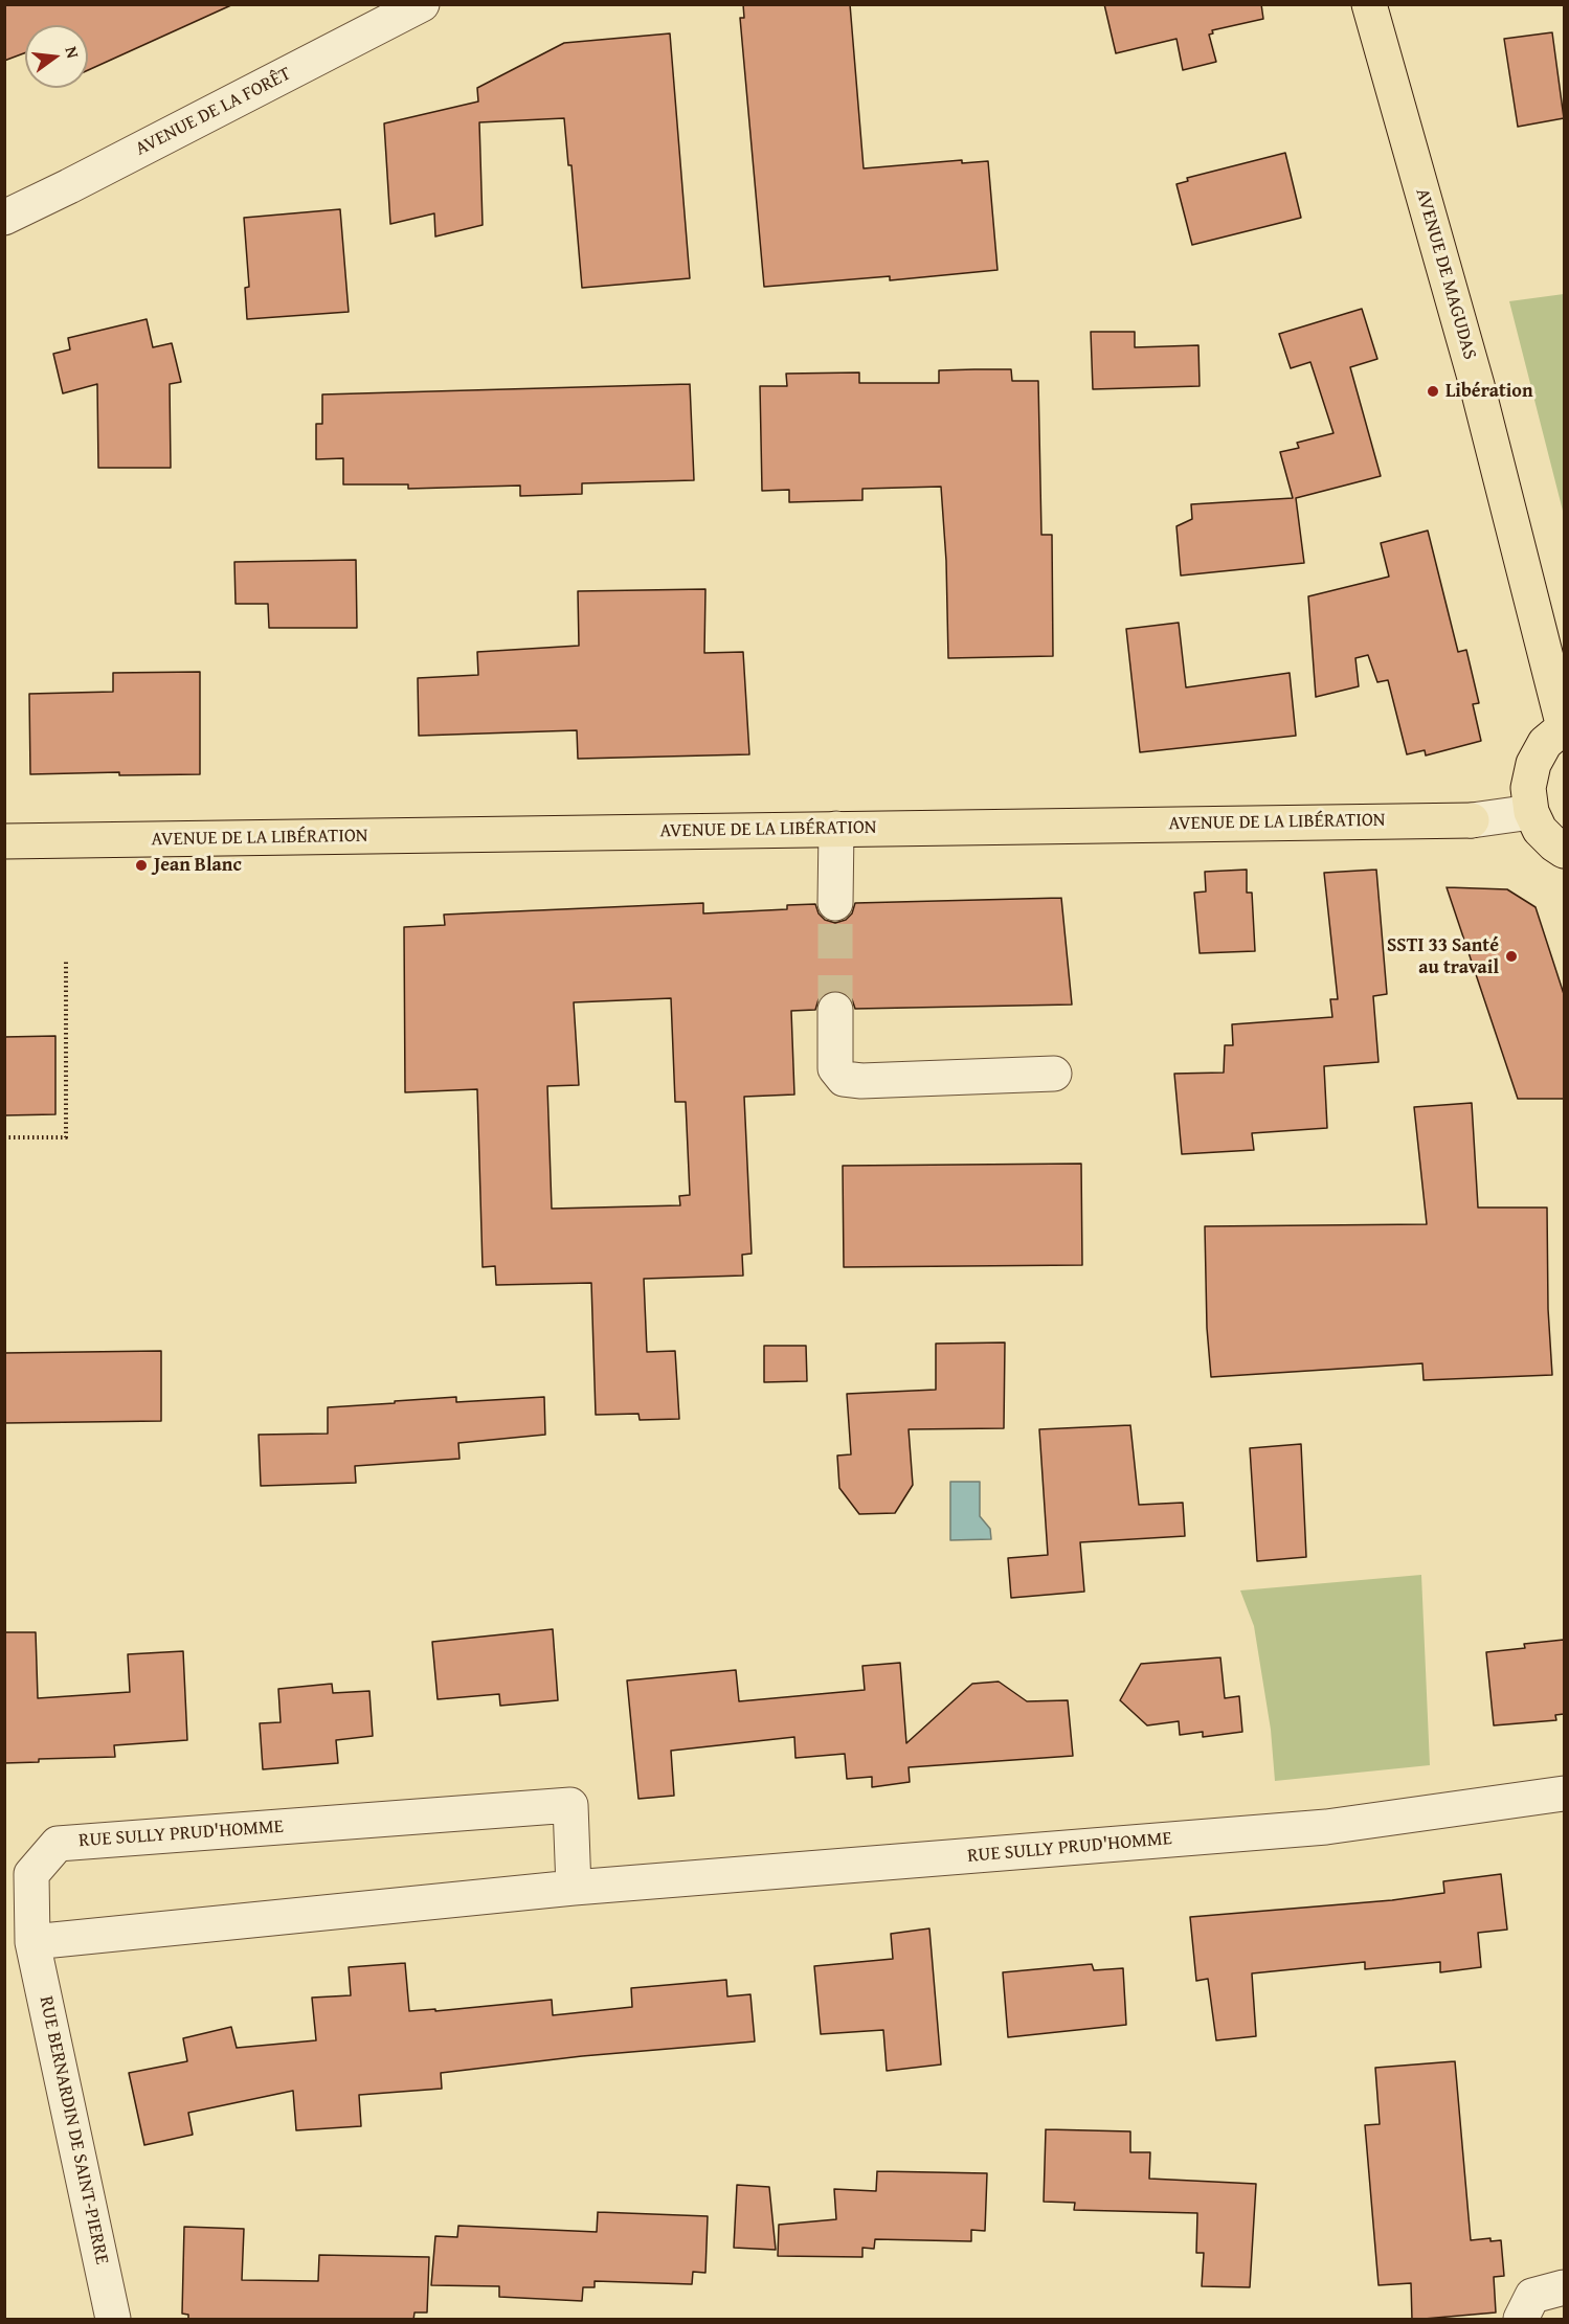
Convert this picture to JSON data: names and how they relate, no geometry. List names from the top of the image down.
{
  "streets": {
    "main road": ["AVENUE DE MAGUDAS", "AVENUE DE LA LIBÉRATION"],
    "street": ["AVENUE DE LA FORÊT", "RUE SULLY PRUD'HOMME", "RUE BERNARDIN DE SAINT-PIERRE"]
  },
  "crossings": [
    ["RUE SULLY PRUD'HOMME", "RUE BERNARDIN DE SAINT-PIERRE"]
  ],
  "places": ["Libération", "Jean Blanc", "SSTI 33 Santé au travail"],
  "north": "right"
}
